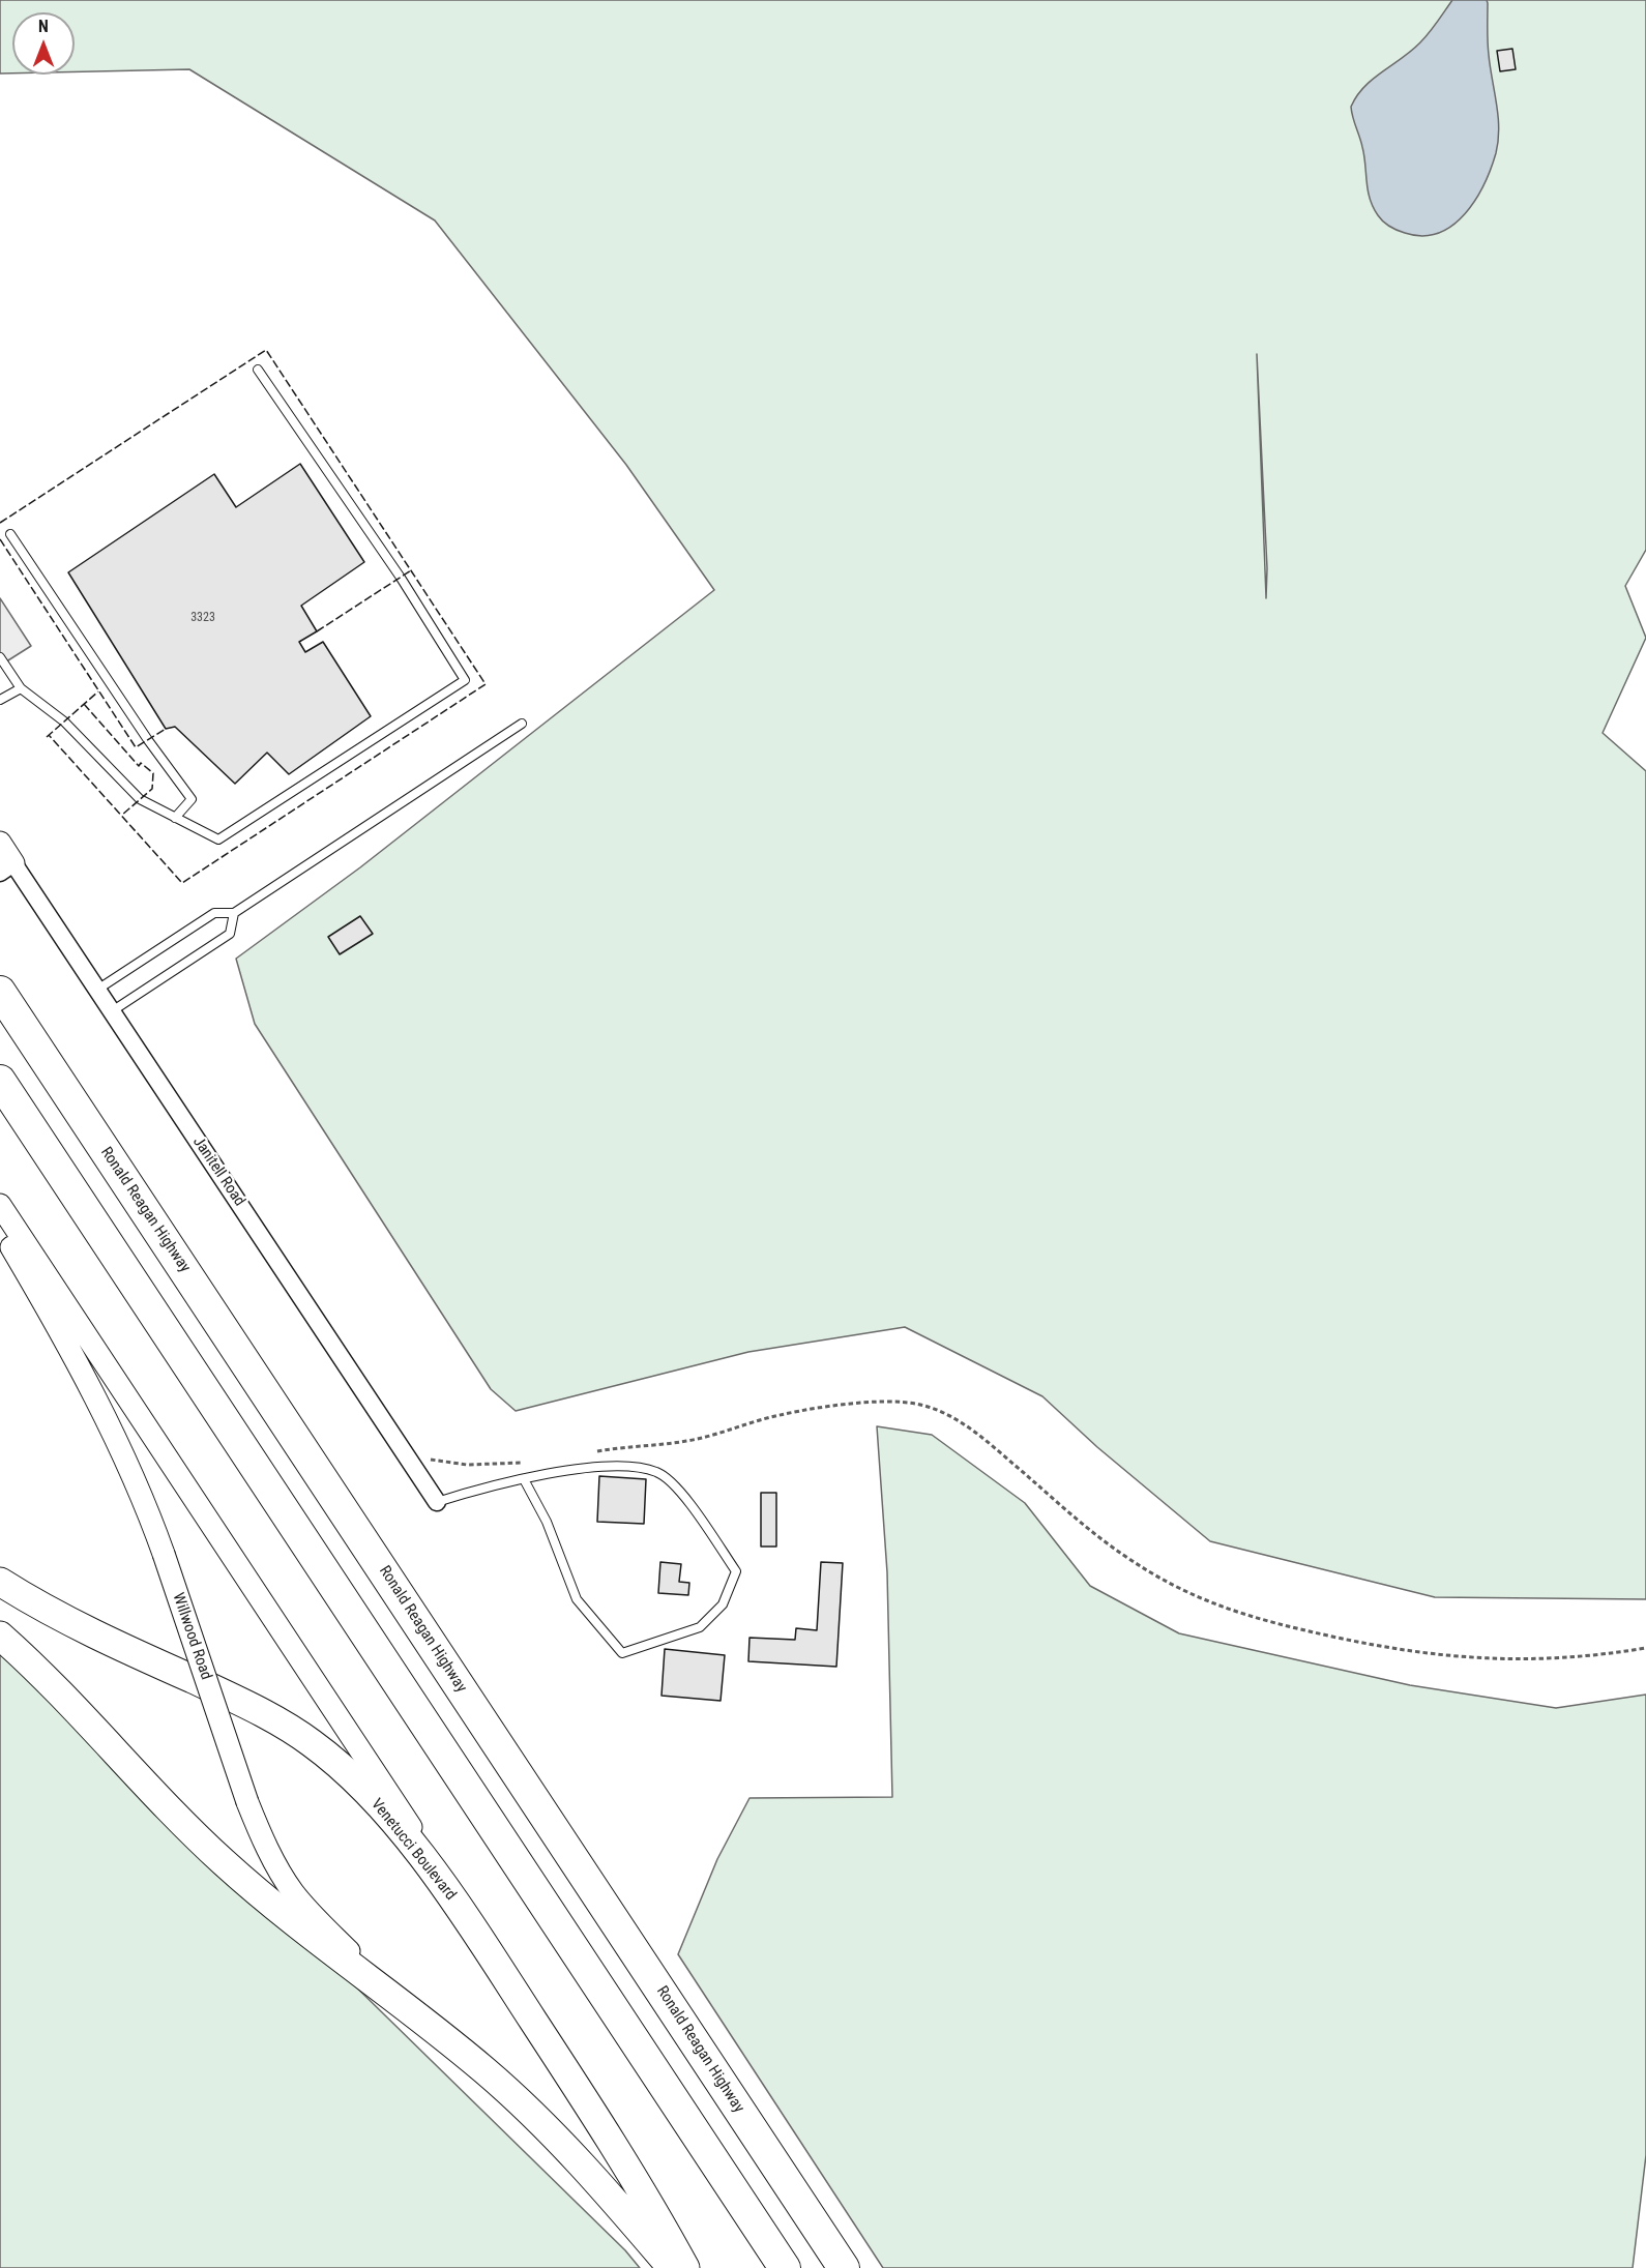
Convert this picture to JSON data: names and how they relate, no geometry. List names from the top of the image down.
{
  "streets": {
    "highway": ["Ronald Reagan Highway"],
    "main road": ["Venetucci Boulevard"],
    "street": ["Janitell Road", "Willwood Road"]
  },
  "house_numbers": ["3323"],
  "north": "top"
}
